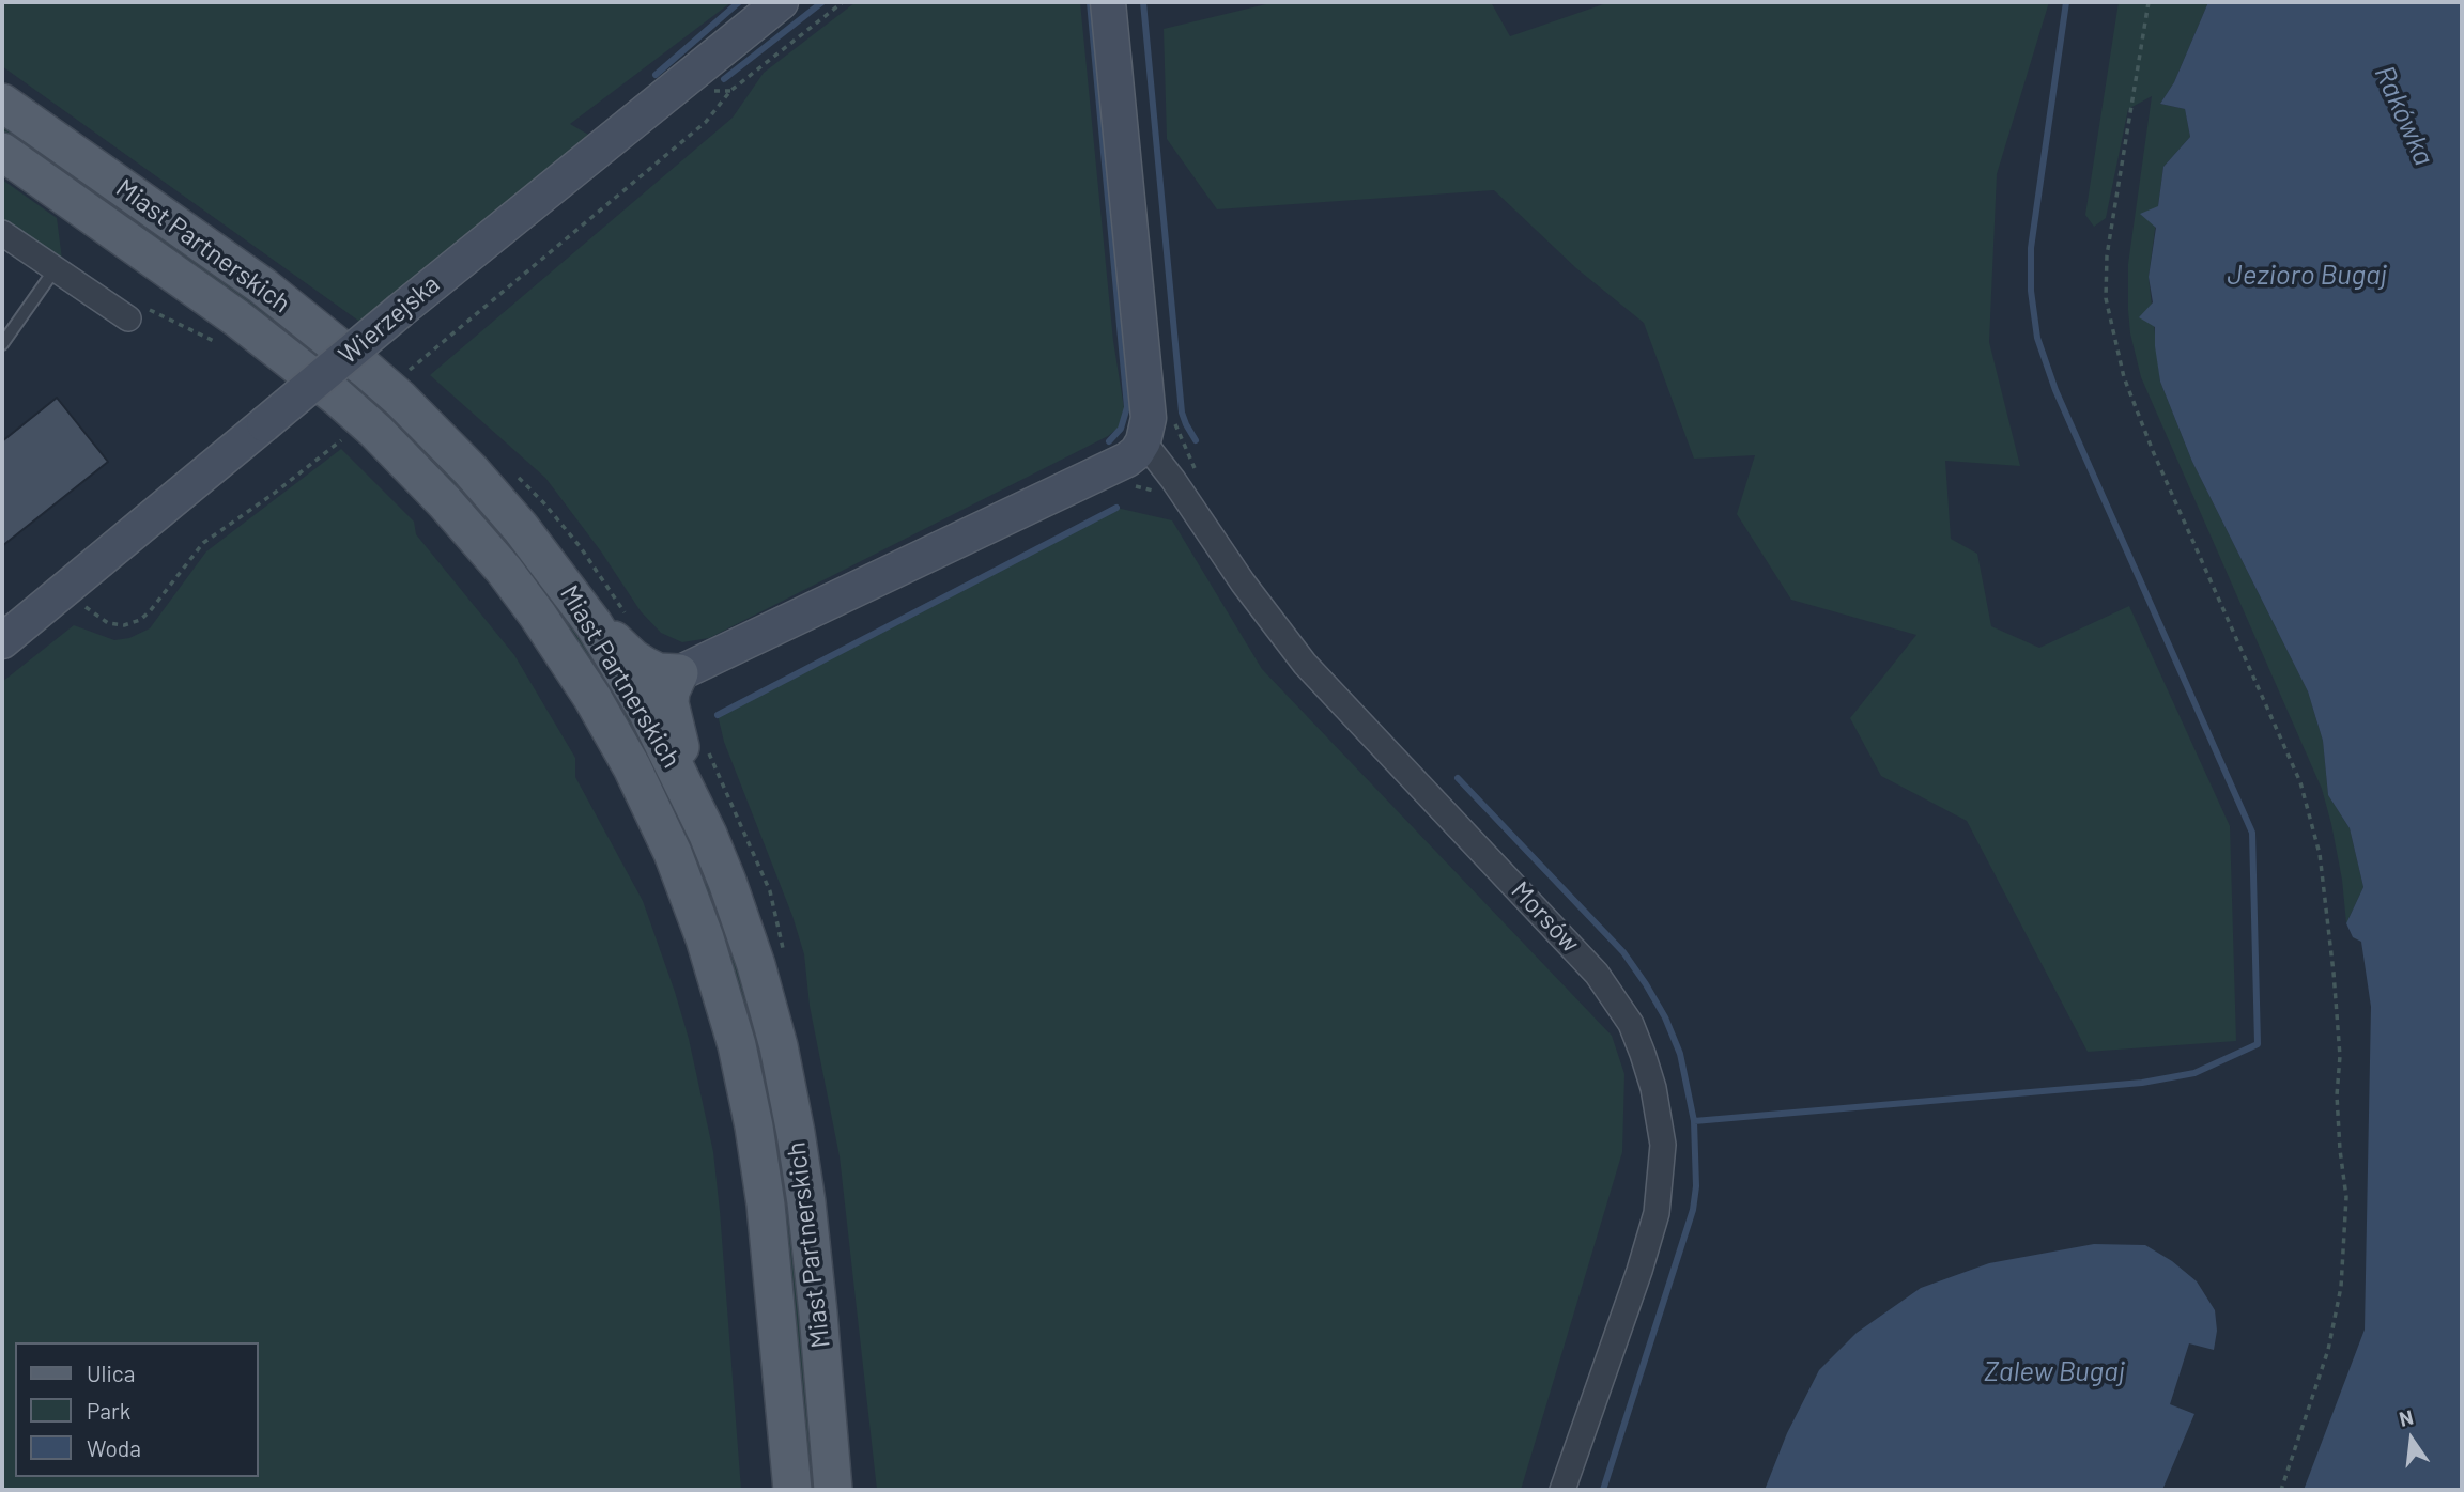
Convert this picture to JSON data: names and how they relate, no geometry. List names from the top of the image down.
{
  "streets": {
    "main road": ["Miast Partnerskich"],
    "street": ["Wierzejska", "Morsów"]
  },
  "water": ["Rakówka", "Jezioro Bugaj", "Zalew Bugaj"],
  "legend": ["Ulica", "Park", "Woda"],
  "north": "top"
}
